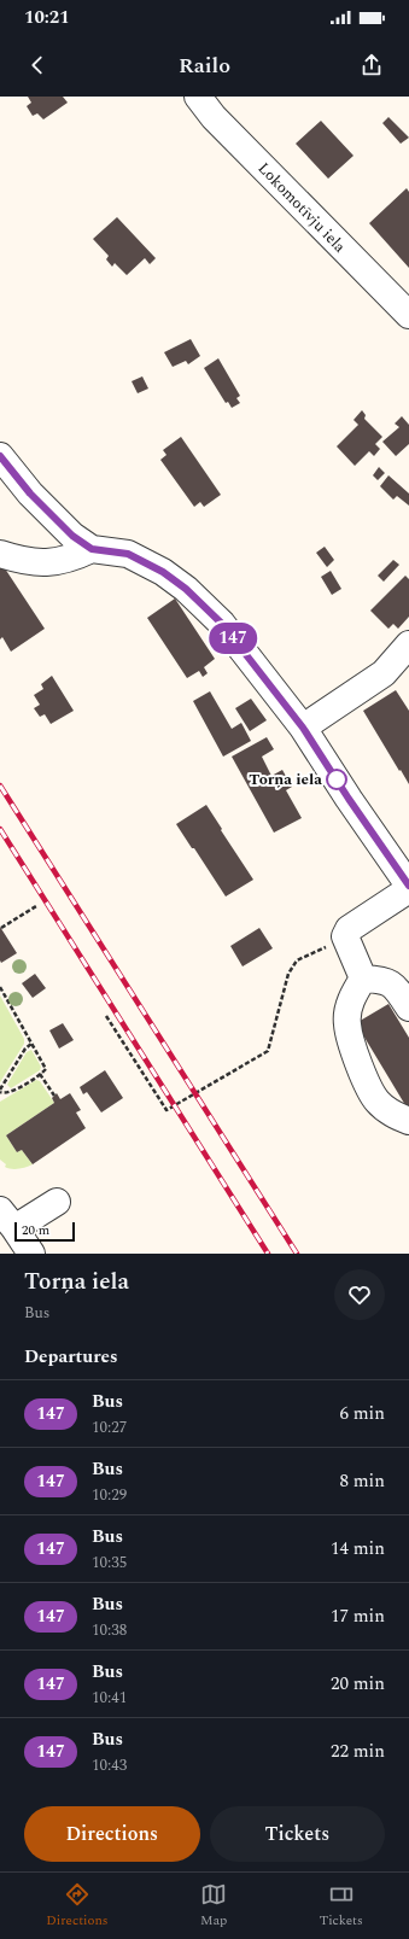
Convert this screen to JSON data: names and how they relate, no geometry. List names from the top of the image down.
{
  "streets": {
    "street": ["Lokomotīvju iela"]
  },
  "places": ["Torņa iela"],
  "lines": ["bus line 147"],
  "scale_bar": "20 m",
  "page": {
    "status": "10:21",
    "header": "Railo",
    "on_map": "147",
    "scale": "20 m",
    "heading": [
      ["Torņa iela", "Bus"],
      "Departures"
    ],
    "list": [
      {
        "mark": "147",
        "name": "Bus",
        "note": "10:27",
        "value": "6 min"
      },
      {
        "mark": "147",
        "name": "Bus",
        "note": "10:29",
        "value": "8 min"
      },
      {
        "mark": "147",
        "name": "Bus",
        "note": "10:35",
        "value": "14 min"
      },
      {
        "mark": "147",
        "name": "Bus",
        "note": "10:38",
        "value": "17 min"
      },
      {
        "mark": "147",
        "name": "Bus",
        "note": "10:41",
        "value": "20 min"
      },
      {
        "mark": "147",
        "name": "Bus",
        "note": "10:43",
        "value": "22 min"
      }
    ],
    "buttons": ["Directions", "Tickets"],
    "tabs": ["Directions", "Map", "Tickets"]
  }
}
